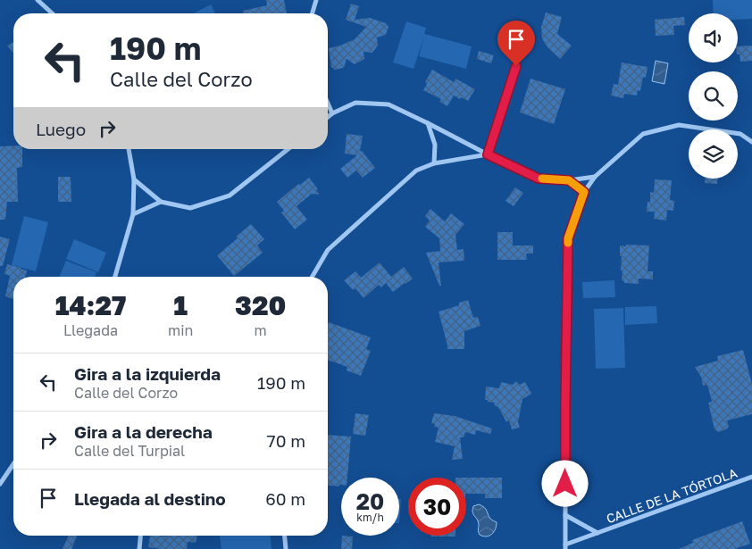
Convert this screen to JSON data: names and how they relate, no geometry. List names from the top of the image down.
{
  "streets": {
    "street": ["CALLE DE LA TÓRTOLA"]
  },
  "page": {
    "turn": ["190 m", "Calle del Corzo"],
    "then": "Luego",
    "eta": [
      "14:27",
      "Llegada",
      "1",
      "min",
      "320",
      "m"
    ],
    "list": [
      {
        "name": "Gira a la izquierda",
        "note": "Calle del Corzo",
        "value": "190 m"
      },
      {
        "name": "Gira a la derecha",
        "note": "Calle del Turpial",
        "value": "70 m"
      },
      {
        "name": "Llegada al destino",
        "value": "60 m"
      }
    ],
    "speed": "20 km/h",
    "limit": "30"
  }
}
